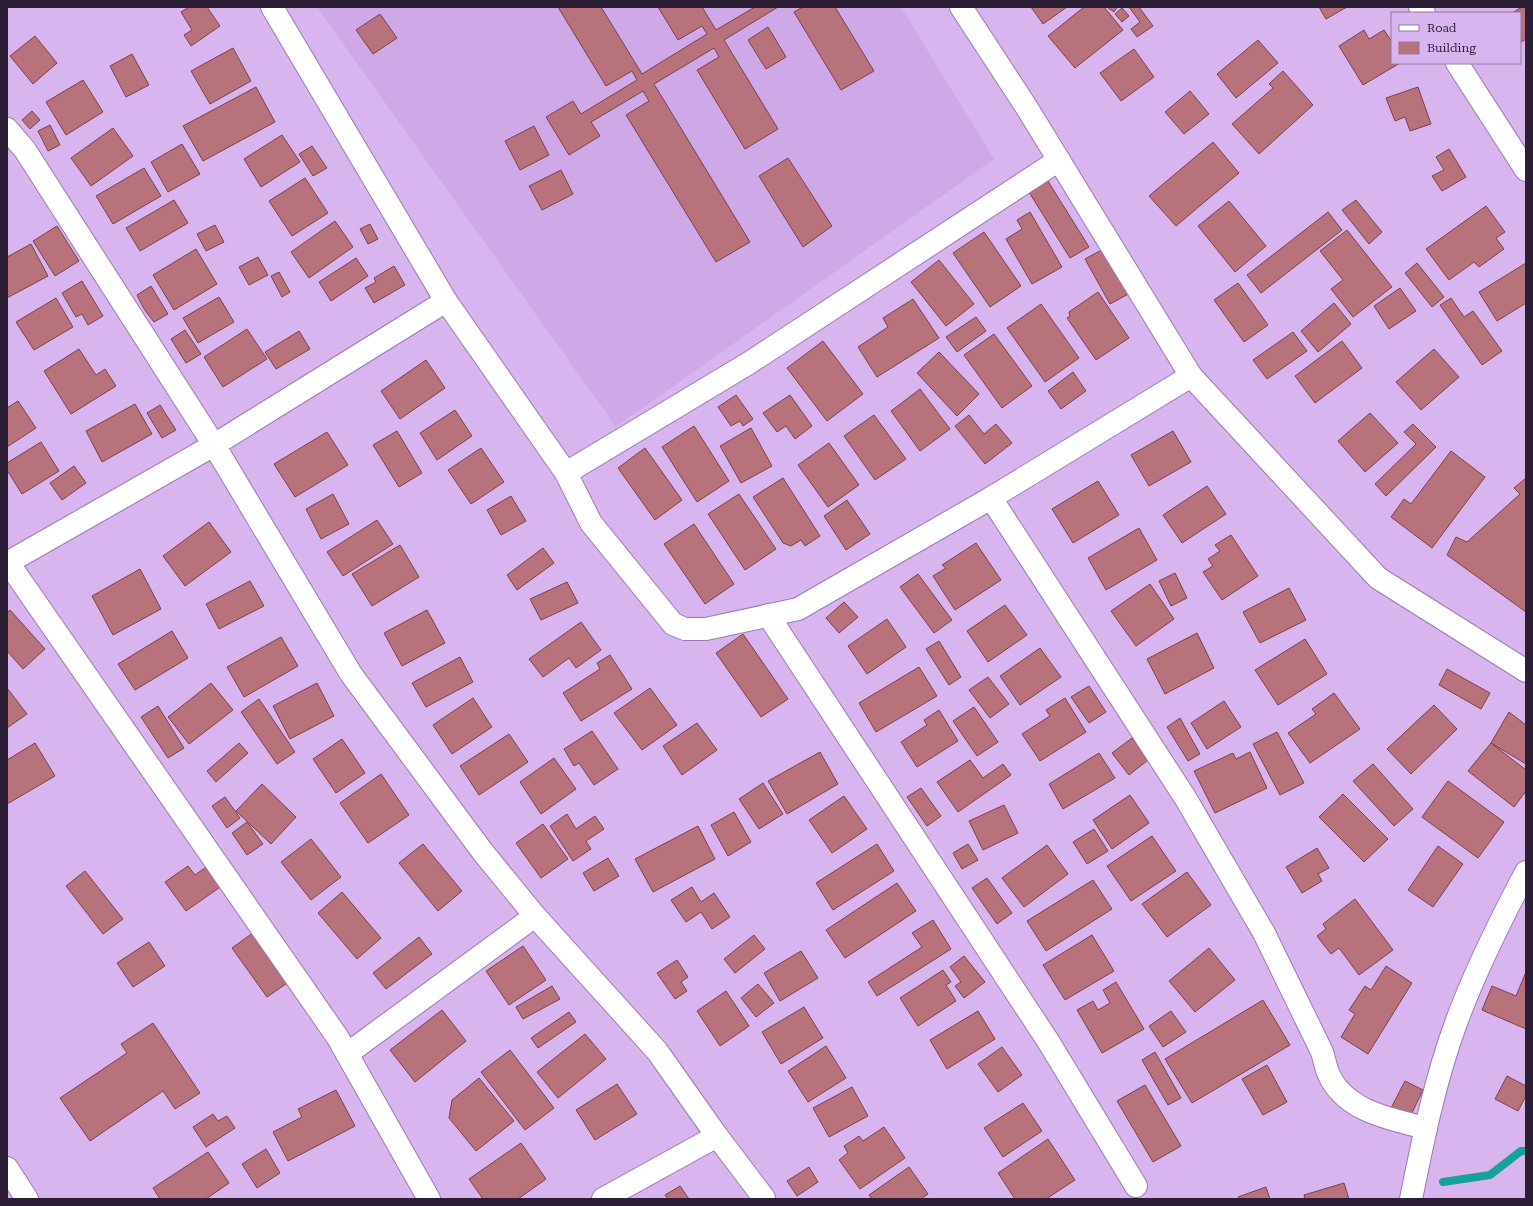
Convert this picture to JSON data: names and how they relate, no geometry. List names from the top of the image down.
{
  "legend": ["Road", "Building"]
}
